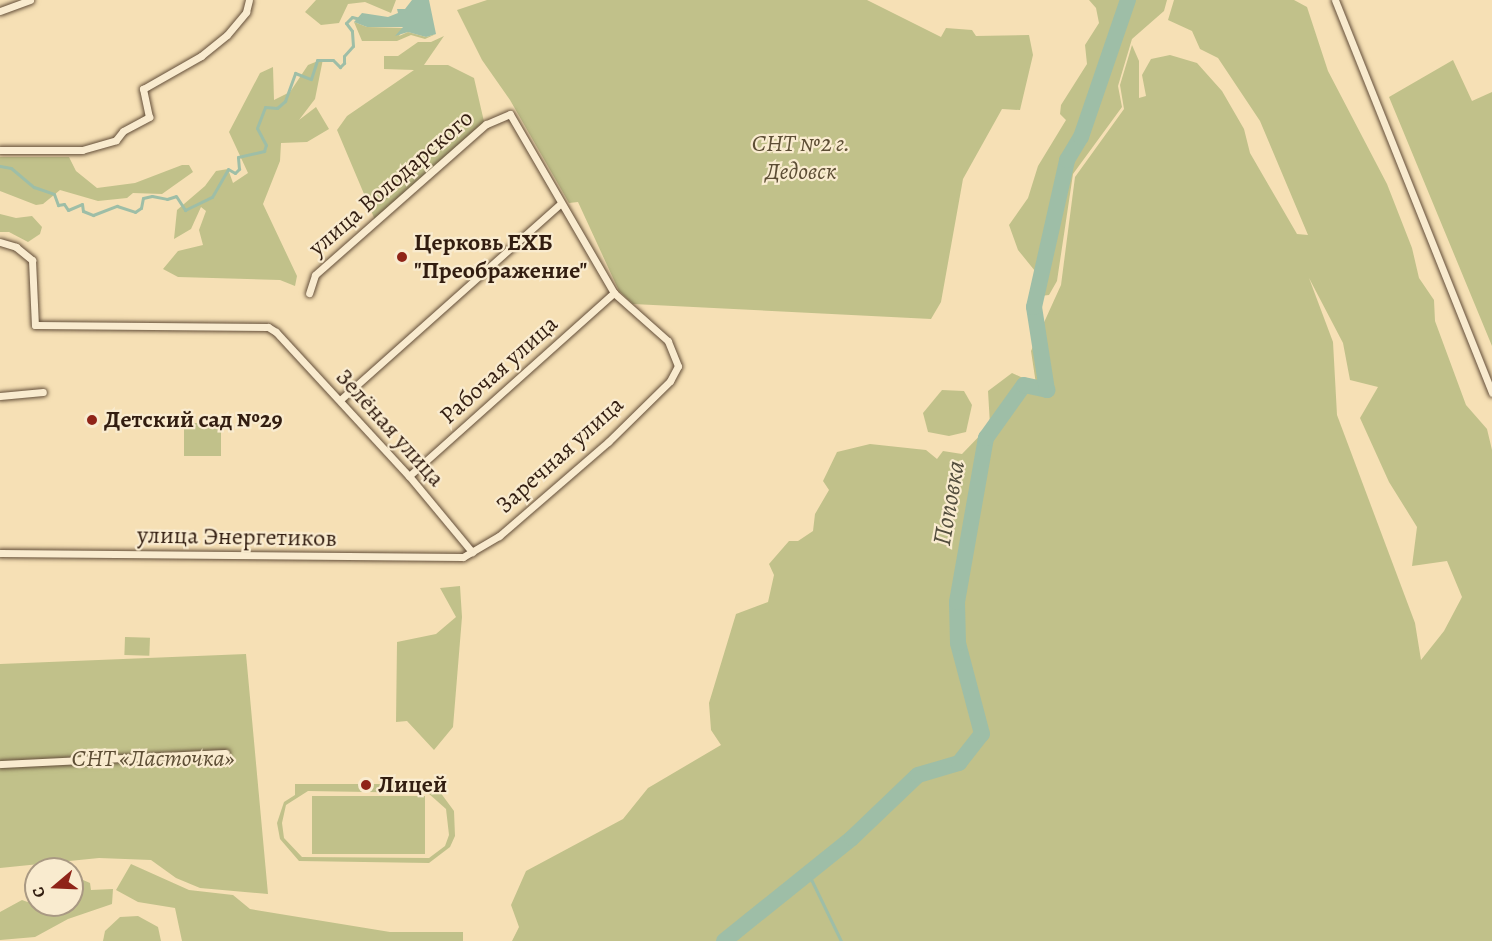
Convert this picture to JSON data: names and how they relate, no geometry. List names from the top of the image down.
{
  "streets": {
    "street": [
      "улица Володарского",
      "Рабочая улица",
      "Зелёная улица",
      "Заречная улица",
      "улица Энергетиков"
    ]
  },
  "crossings": [
    ["Рабочая улица", "Зелёная улица"],
    ["Рабочая улица", "Заречная улица"],
    ["Зелёная улица", "Заречная улица"],
    ["Зелёная улица", "улица Энергетиков"],
    ["Заречная улица", "улица Энергетиков"]
  ],
  "water": ["Поповка"],
  "parks": ["СНТ №2 г. Дедовск", "СНТ «Ласточка»"],
  "places": ["Церковь ЕХБ \"Преображение\"", "Детский сад №29", "Лицей"],
  "north": "left"
}
